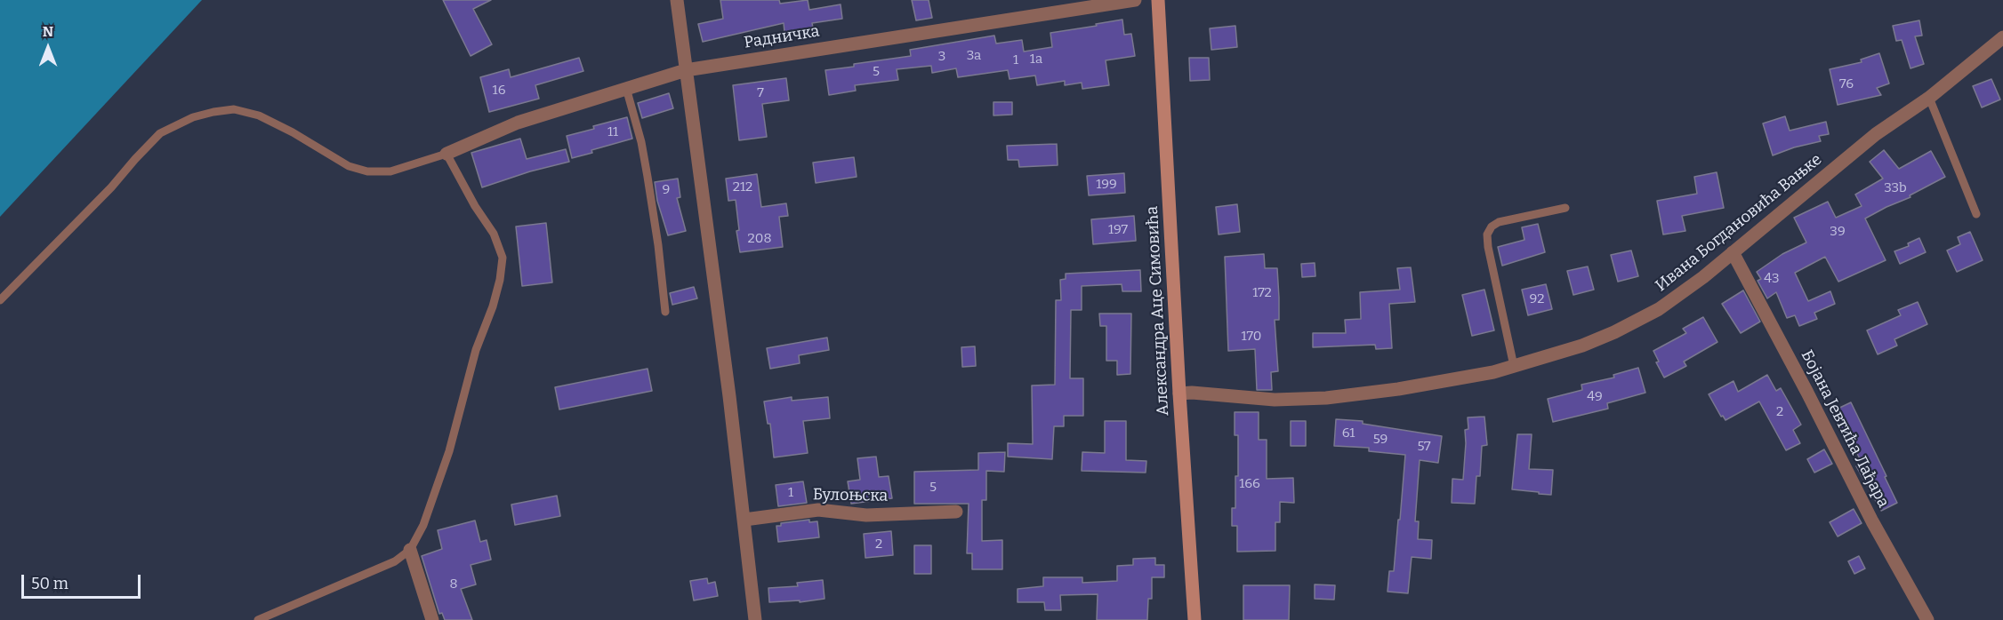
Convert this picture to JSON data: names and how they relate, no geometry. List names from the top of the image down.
{
  "streets": {
    "street": [
      "Радничка",
      "Ивана Богдановића Вањке",
      "Александра Аце Симовића",
      "Бојана Јевтића Лађара",
      "Булоњска"
    ]
  },
  "crossings": [
    ["Ивана Богдановића Вањке", "Александра Аце Симовића"],
    ["Ивана Богдановића Вањке", "Бојана Јевтића Лађара"]
  ],
  "house_numbers": [
    "3a",
    "3",
    "1a",
    "1",
    "5",
    "76",
    "16",
    "7",
    "11",
    "199",
    "212",
    "33b",
    "9",
    "197",
    "39",
    "208",
    "43",
    "172",
    "92",
    "170",
    "49",
    "2",
    "61",
    "59",
    "57",
    "166",
    "5",
    "1",
    "2",
    "8"
  ],
  "scale_bar": "50 m",
  "north": "top"
}
